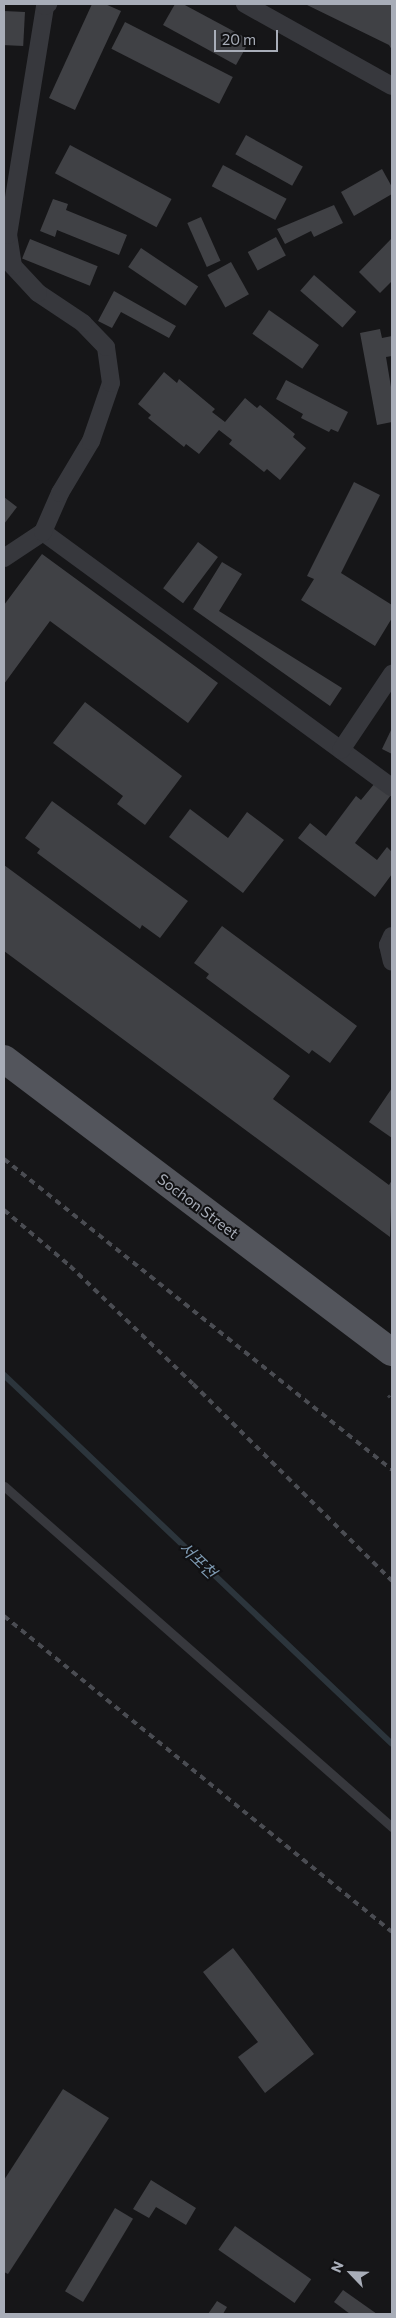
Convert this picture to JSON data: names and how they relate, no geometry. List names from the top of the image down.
{
  "streets": {
    "main road": ["Sochon Street"]
  },
  "water": ["서포천"],
  "scale_bar": "20 m",
  "north": "top left"
}
